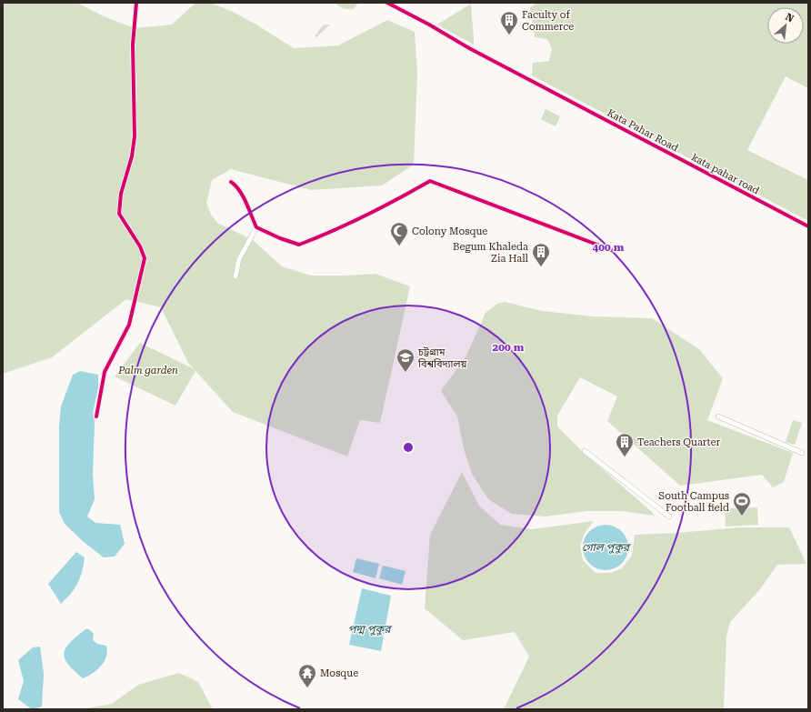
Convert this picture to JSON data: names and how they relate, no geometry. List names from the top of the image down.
{
  "streets": {
    "street": ["Kata Pahar Road", "kata pahar road"]
  },
  "crossings": [
    ["Kata Pahar Road", "kata pahar road"]
  ],
  "water": ["গোল পুকুর", "পদ্ম পুকুর"],
  "parks": ["Palm garden"],
  "places": {
    "building": ["Faculty of Commerce", "Begum Khaleda Zia Hall", "Teachers Quarter"],
    "mosque": ["Colony Mosque"],
    "school or university": ["চট্টগ্রাম বিশ্ববিদ্যালয়"],
    "sports": ["South Campus Football field"],
    "temple": ["Mosque"]
  },
  "north": "top right",
  "rings": ["400 m", "200 m"]
}
